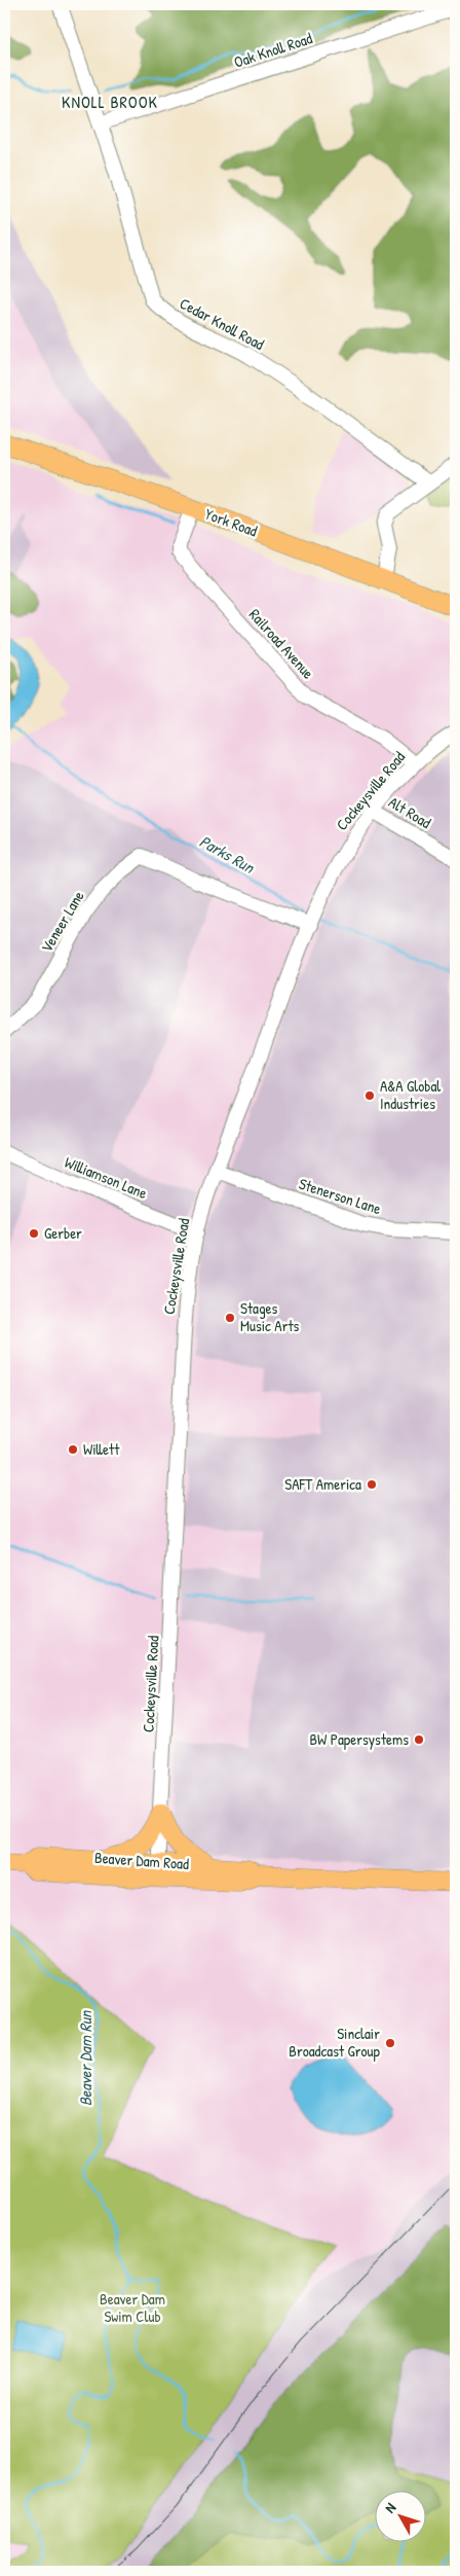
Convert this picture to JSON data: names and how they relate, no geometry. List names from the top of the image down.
{
  "streets": {
    "main road": ["York Road", "Beaver Dam Road"],
    "street": [
      "Oak Knoll Road",
      "Cedar Knoll Road",
      "Railroad Avenue",
      "Cockeysville Road",
      "Alt Road",
      "Veneer Lane",
      "Williamson Lane",
      "Stenerson Lane"
    ]
  },
  "crossings": [
    ["Oak Knoll Road", "Cedar Knoll Road"],
    ["York Road", "Railroad Avenue"],
    ["Railroad Avenue", "Cockeysville Road"],
    ["Cockeysville Road", "Alt Road"],
    ["Cockeysville Road", "Veneer Lane"],
    ["Cockeysville Road", "Williamson Lane"],
    ["Cockeysville Road", "Stenerson Lane"],
    ["Cockeysville Road", "Beaver Dam Road"]
  ],
  "districts": ["KNOLL BROOK"],
  "water": ["Parks Run", "Beaver Dam Run"],
  "parks": ["Beaver Dam Swim Club"],
  "places": [
    "A&A Global Industries",
    "Gerber",
    "Stages Music Arts",
    "Willett",
    "SAFT America",
    "BW Papersystems",
    "Sinclair Broadcast Group"
  ],
  "north": "top left"
}
